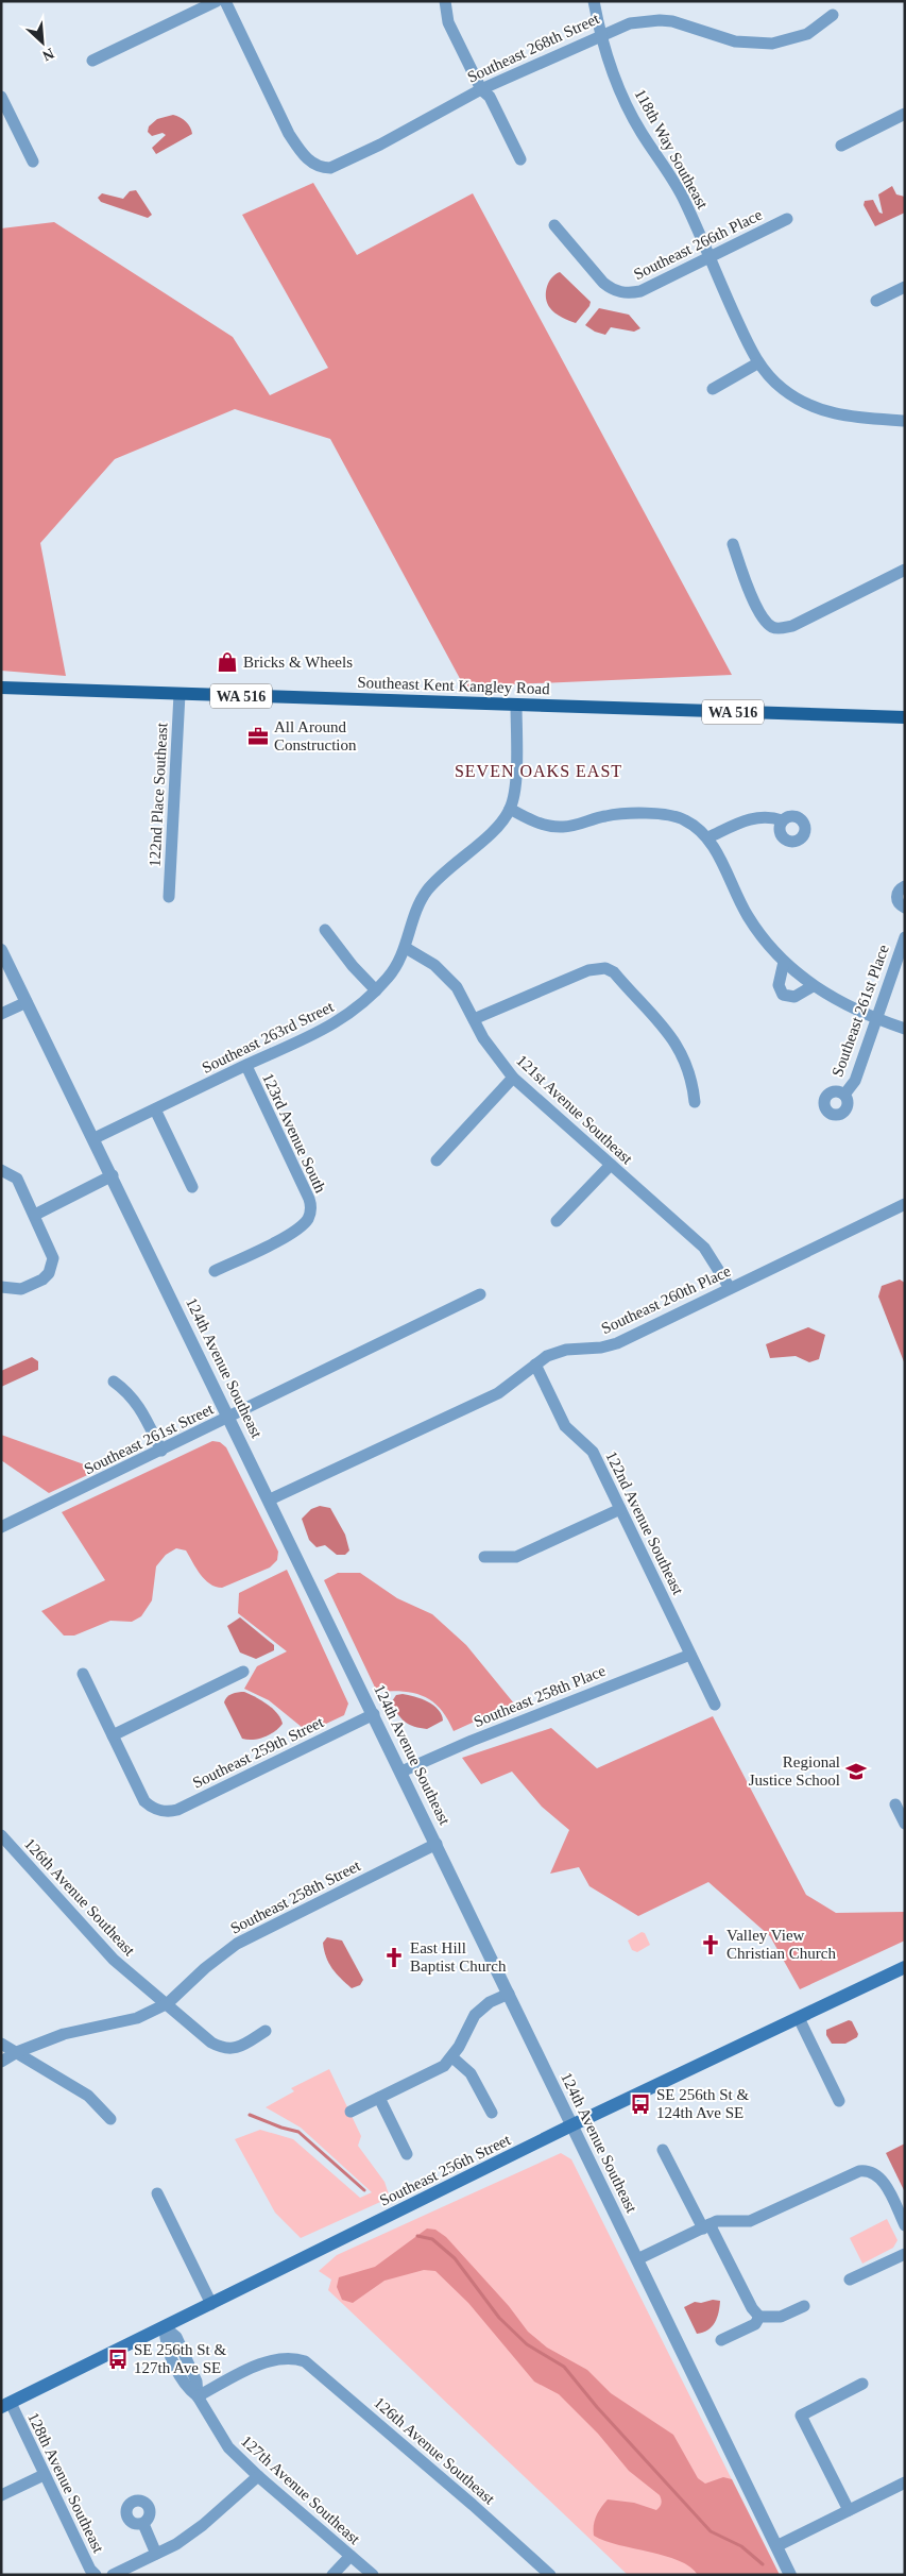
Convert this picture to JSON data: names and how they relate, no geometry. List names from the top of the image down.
{
  "streets": {
    "main road": ["Southeast Kent Kangley Road", "WA 516", "Southeast 256th Street"],
    "street": [
      "Southeast 268th Street",
      "118th Way Southeast",
      "Southeast 266th Place",
      "122nd Place Southeast",
      "Southeast 261st Place",
      "Southeast 263rd Street",
      "121st Avenue Southeast",
      "123rd Avenue South",
      "Southeast 260th Place",
      "124th Avenue Southeast",
      "Southeast 261st Street",
      "122nd Avenue Southeast",
      "Southeast 258th Place",
      "Southeast 259th Street",
      "126th Avenue Southeast",
      "Southeast 258th Street",
      "128th Avenue Southeast",
      "127th Avenue Southeast"
    ]
  },
  "crossings": [
    ["Southeast 268th Street", "118th Way Southeast"],
    ["118th Way Southeast", "Southeast 266th Place"],
    ["Southeast Kent Kangley Road", "122nd Place Southeast"],
    ["Southeast 263rd Street", "121st Avenue Southeast"],
    ["Southeast 263rd Street", "123rd Avenue South"],
    ["Southeast 263rd Street", "124th Avenue Southeast"],
    ["121st Avenue Southeast", "Southeast 260th Place"],
    ["Southeast 260th Place", "124th Avenue Southeast"],
    ["Southeast 260th Place", "122nd Avenue Southeast"],
    ["124th Avenue Southeast", "Southeast 261st Street"],
    ["124th Avenue Southeast", "Southeast 258th Place"],
    ["124th Avenue Southeast", "Southeast 259th Street"],
    ["124th Avenue Southeast", "Southeast 258th Street"],
    ["124th Avenue Southeast", "Southeast 256th Street"],
    ["122nd Avenue Southeast", "Southeast 258th Place"],
    ["126th Avenue Southeast", "Southeast 258th Street"],
    ["126th Avenue Southeast", "127th Avenue Southeast"],
    ["Southeast 256th Street", "128th Avenue Southeast"],
    ["Southeast 256th Street", "127th Avenue Southeast"]
  ],
  "districts": ["SEVEN OAKS EAST"],
  "places": {
    "shop": ["Bricks & Wheels"],
    "office": ["All Around Construction"],
    "school or university": ["Regional Justice School"],
    "church": ["Valley View Christian Church", "East Hill Baptist Church"],
    "bus stop": ["SE 256th St & 124th Ave SE", "SE 256th St & 127th Ave SE"]
  },
  "north": "bottom right"
}
